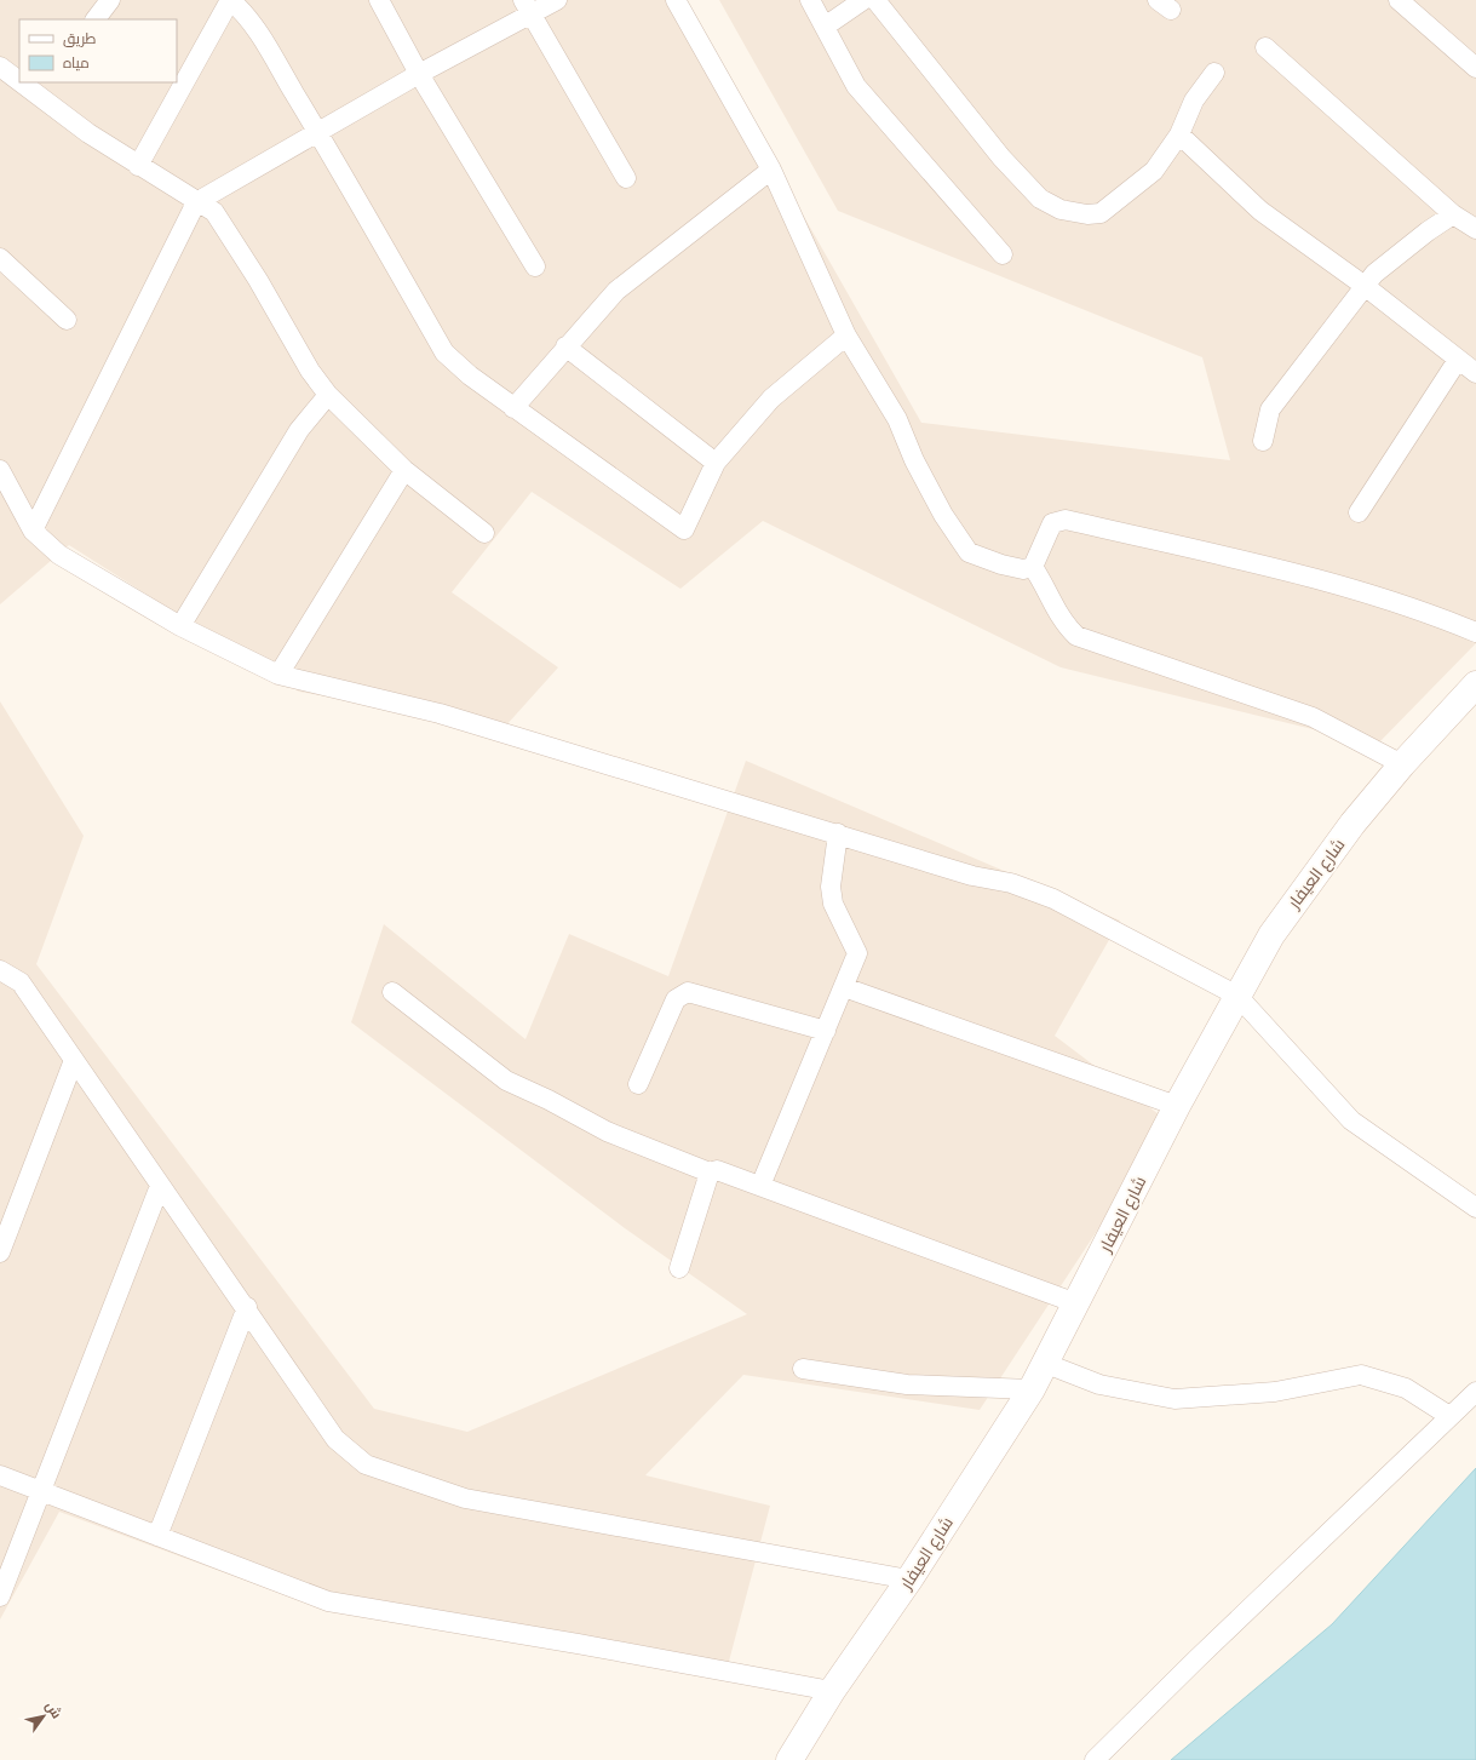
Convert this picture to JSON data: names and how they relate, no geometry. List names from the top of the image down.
{
  "streets": {
    "main road": ["شارع العيفار"]
  },
  "legend": ["طريق", "مياه"],
  "north": "top right"
}
